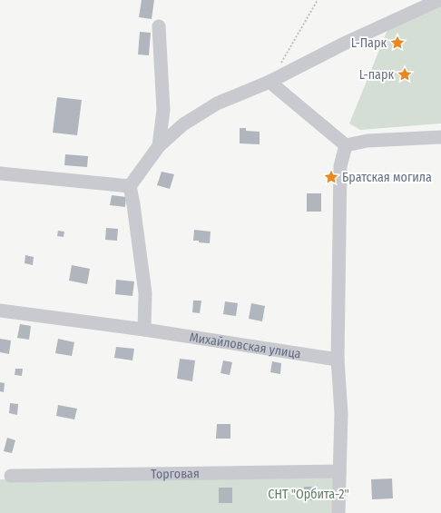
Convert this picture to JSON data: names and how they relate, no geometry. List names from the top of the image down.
{
  "streets": {
    "street": ["Михайловская улица", "Торговая"]
  },
  "parks": ["СНТ \"Орбита-2\""],
  "places": {
    "place": ["L-Парк", "L-парк", "Братская могила"]
  }
}
